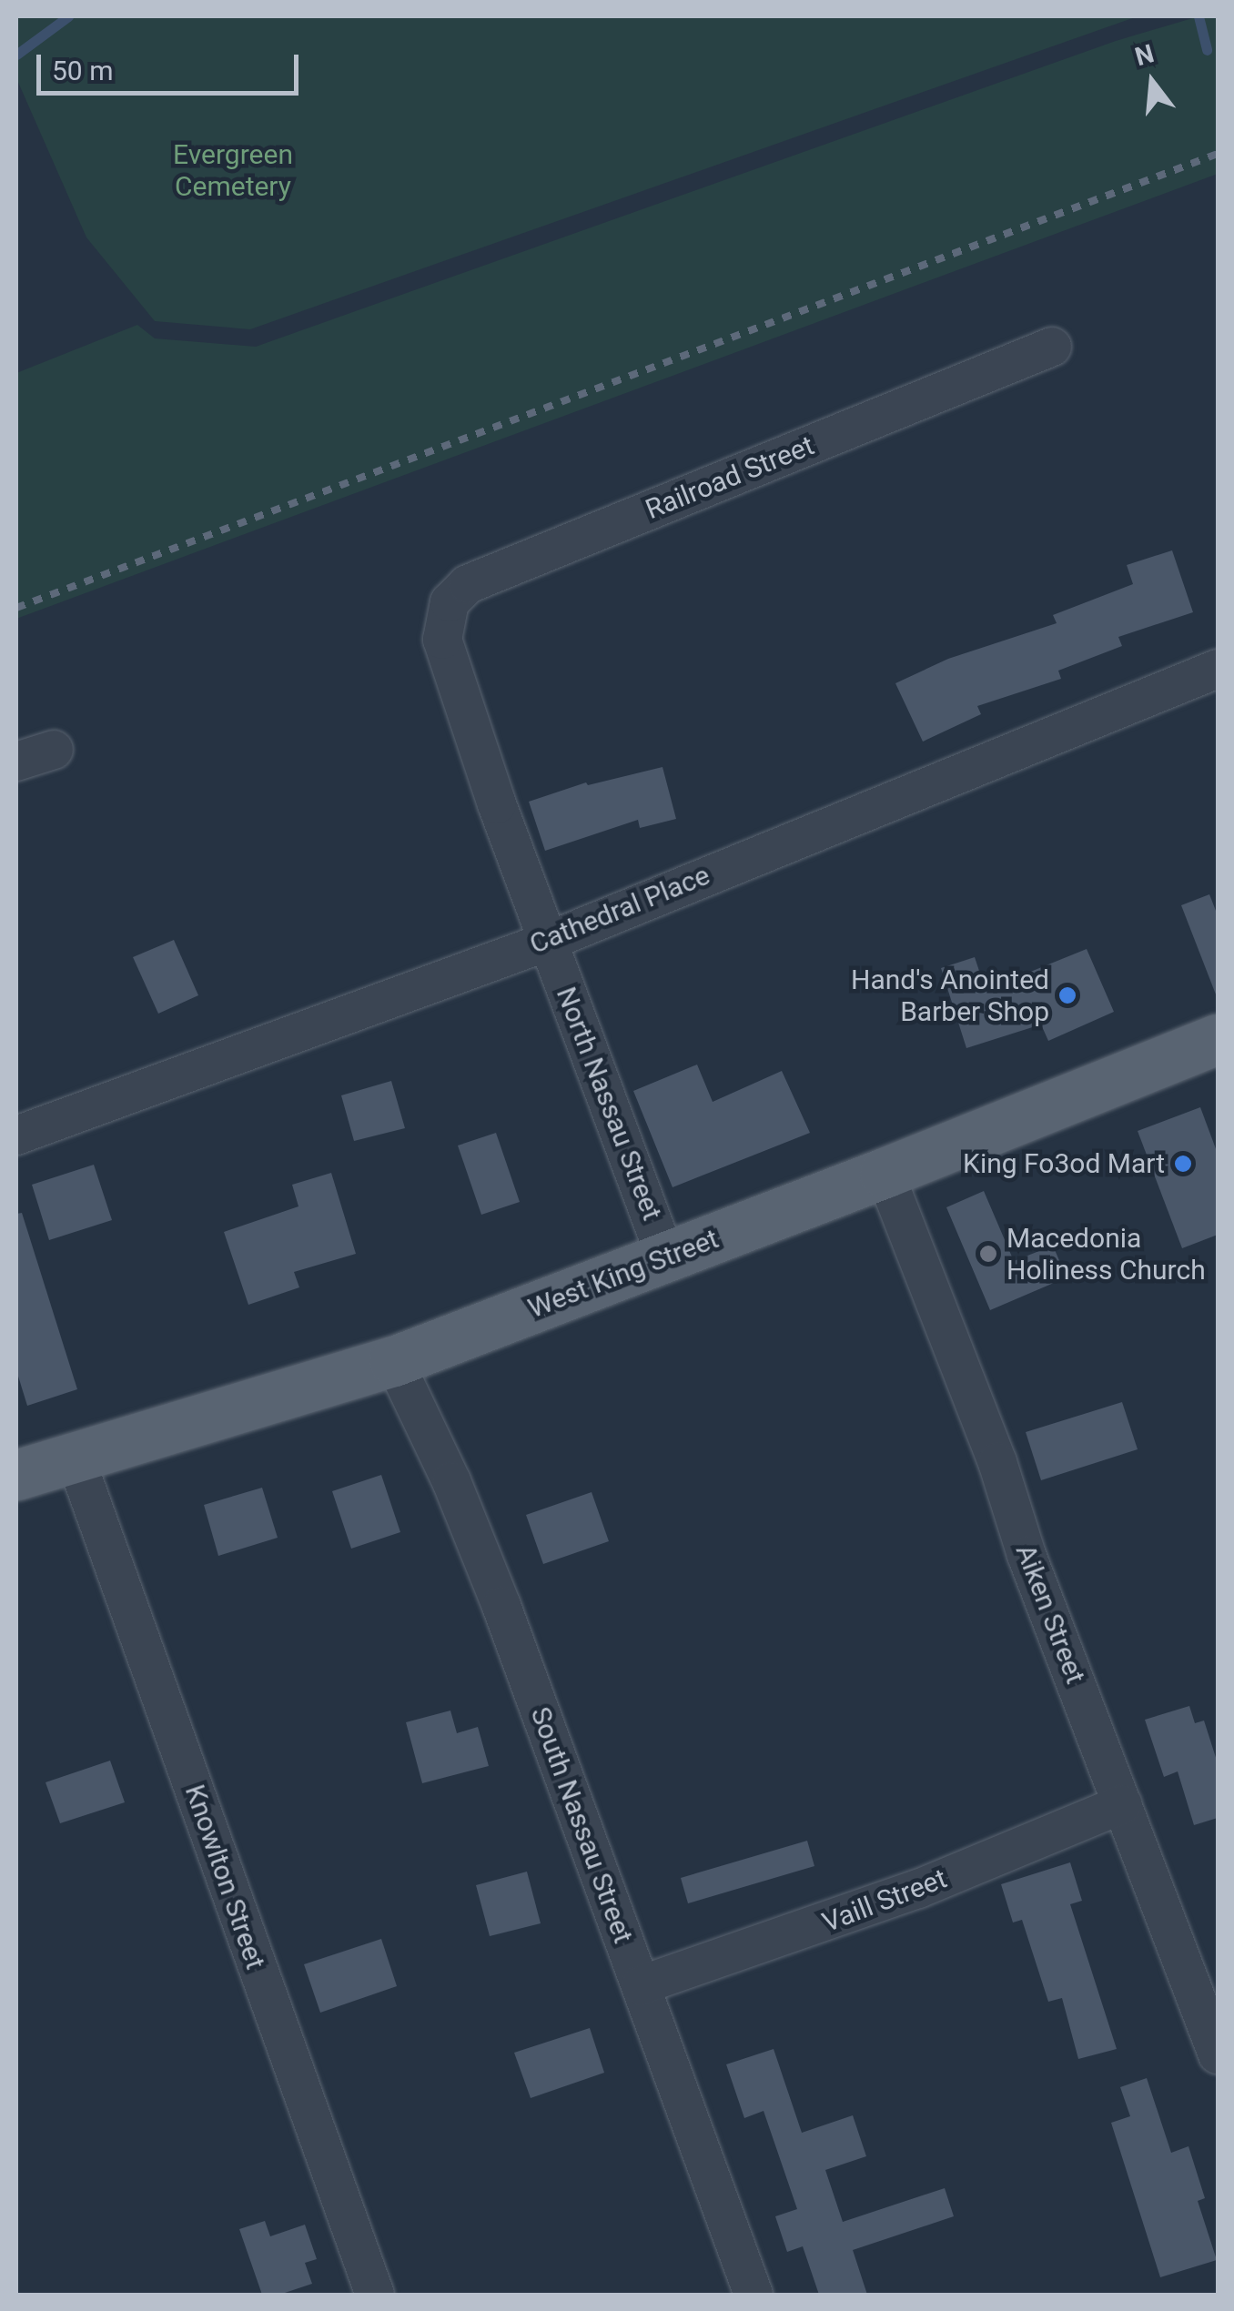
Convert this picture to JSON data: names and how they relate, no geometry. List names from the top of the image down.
{
  "streets": {
    "main road": ["West King Street"],
    "street": [
      "Railroad Street",
      "Cathedral Place",
      "North Nassau Street",
      "Aiken Street",
      "South Nassau Street",
      "Knowlton Street",
      "Vaill Street"
    ]
  },
  "crossings": [
    ["Railroad Street", "North Nassau Street"],
    ["Cathedral Place", "North Nassau Street"],
    ["North Nassau Street", "West King Street"],
    ["West King Street", "Aiken Street"],
    ["West King Street", "South Nassau Street"],
    ["West King Street", "Knowlton Street"],
    ["Aiken Street", "Vaill Street"],
    ["South Nassau Street", "Vaill Street"]
  ],
  "parks": ["Evergreen Cemetery"],
  "places": ["Hand's Anointed Barber Shop", "King Fo3od Mart", "Macedonia Holiness Church"],
  "scale_bar": "50 m",
  "north": "top"
}
